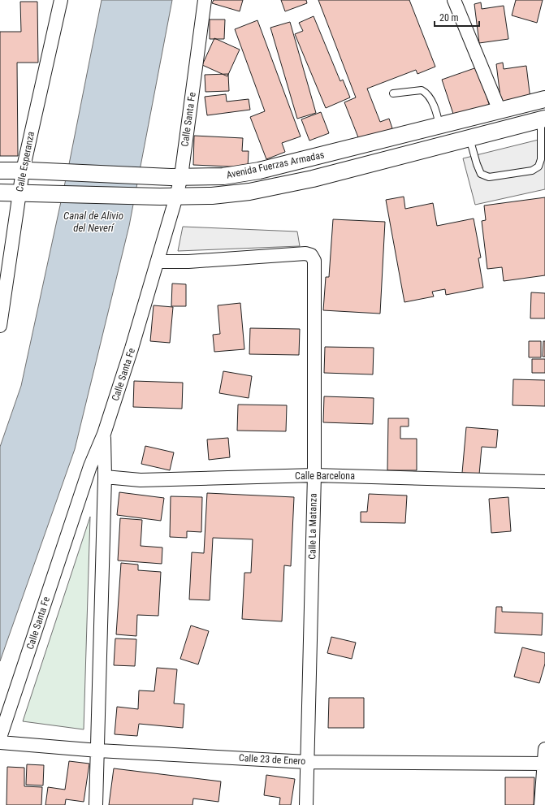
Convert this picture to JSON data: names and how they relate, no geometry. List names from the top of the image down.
{
  "streets": {
    "street": [
      "Calle Santa Fe",
      "Calle Esperanza",
      "Avenida Fuerzas Armadas",
      "Calle Barcelona",
      "Calle La Matanza",
      "Calle 23 de Enero"
    ]
  },
  "crossings": [
    ["Calle Santa Fe", "Avenida Fuerzas Armadas"],
    ["Calle Santa Fe", "Calle La Matanza"],
    ["Calle Esperanza", "Avenida Fuerzas Armadas"],
    ["Calle Barcelona", "Calle La Matanza"],
    ["Calle La Matanza", "Calle 23 de Enero"]
  ],
  "water": ["Canal de Alivio del Neverí"],
  "scale_bar": "20 m"
}
